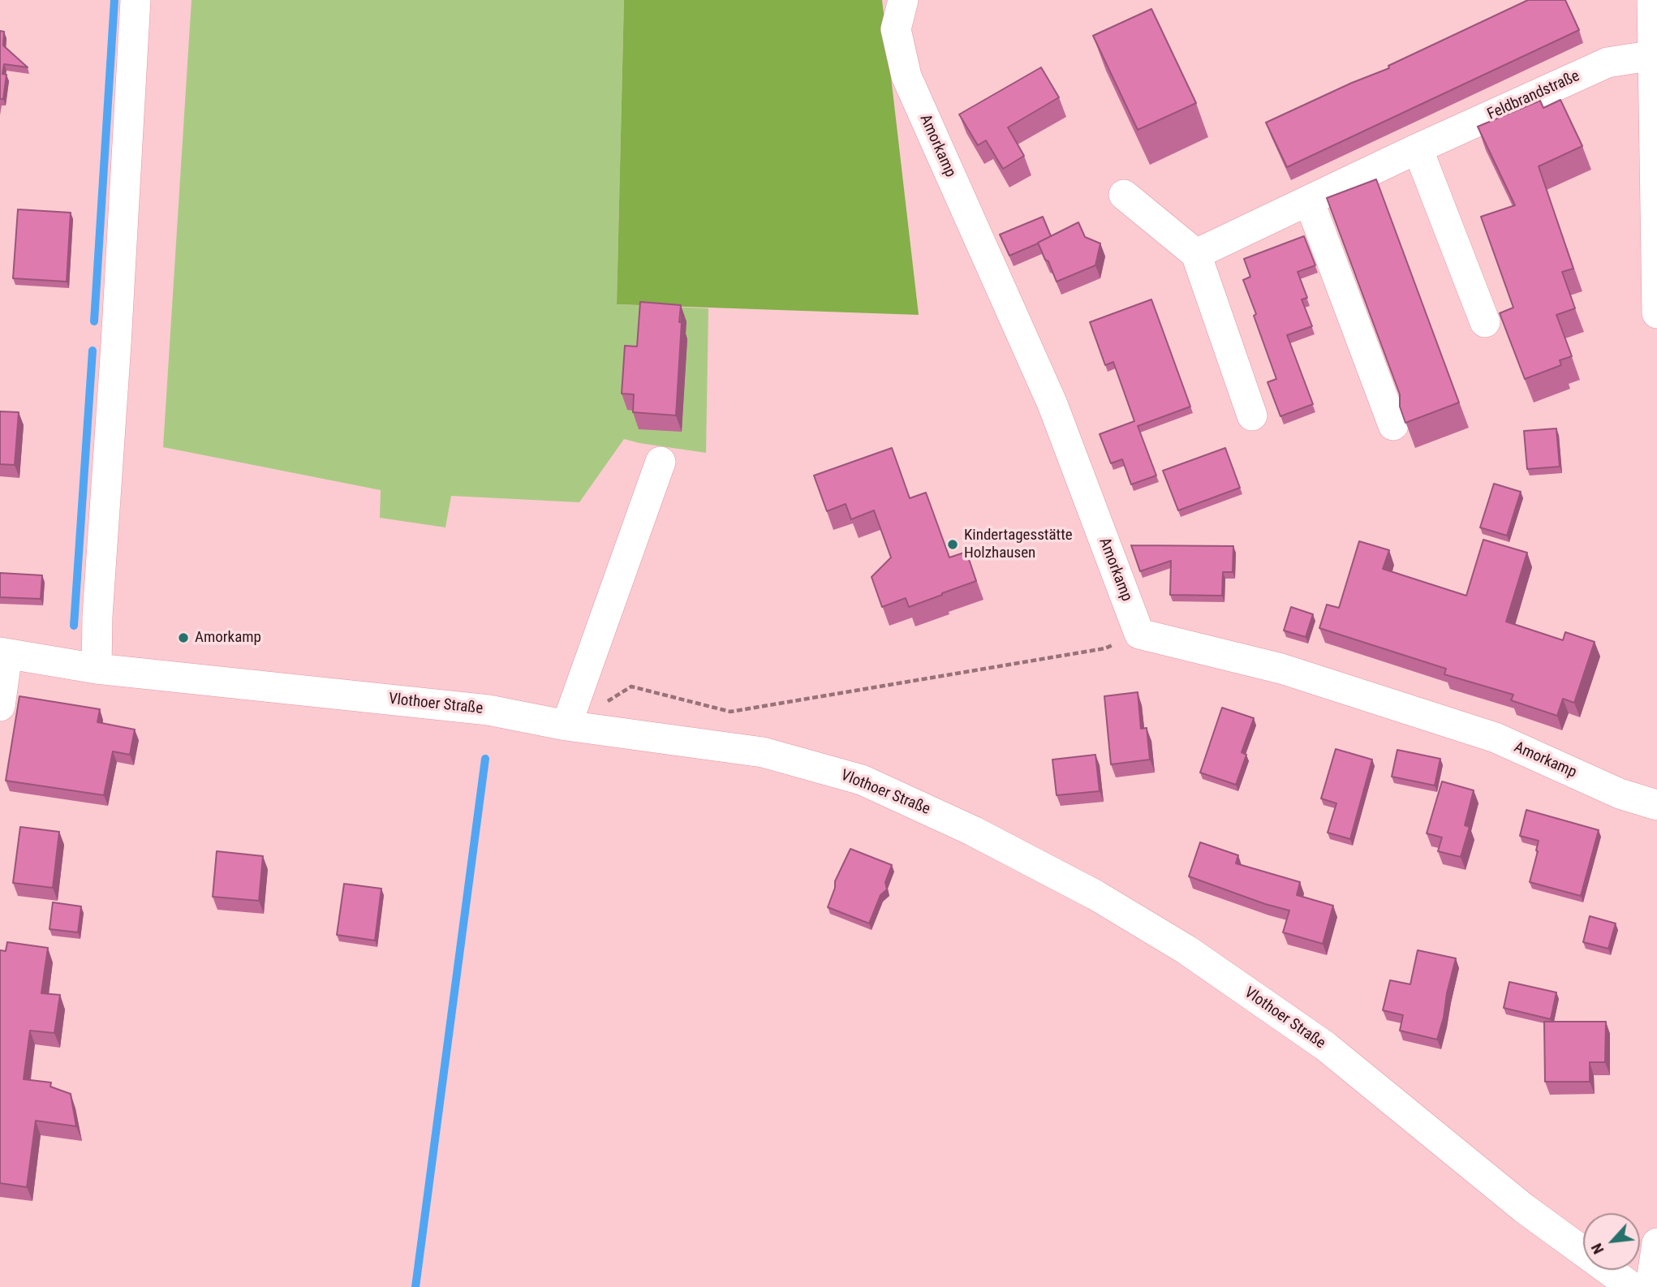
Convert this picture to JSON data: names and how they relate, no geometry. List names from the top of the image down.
{
  "streets": {
    "street": ["Feldbrandstraße", "Amorkamp", "Vlothoer Straße"]
  },
  "places": ["Kindertagesstätte Holzhausen", "Amorkamp"],
  "north": "bottom left"
}
